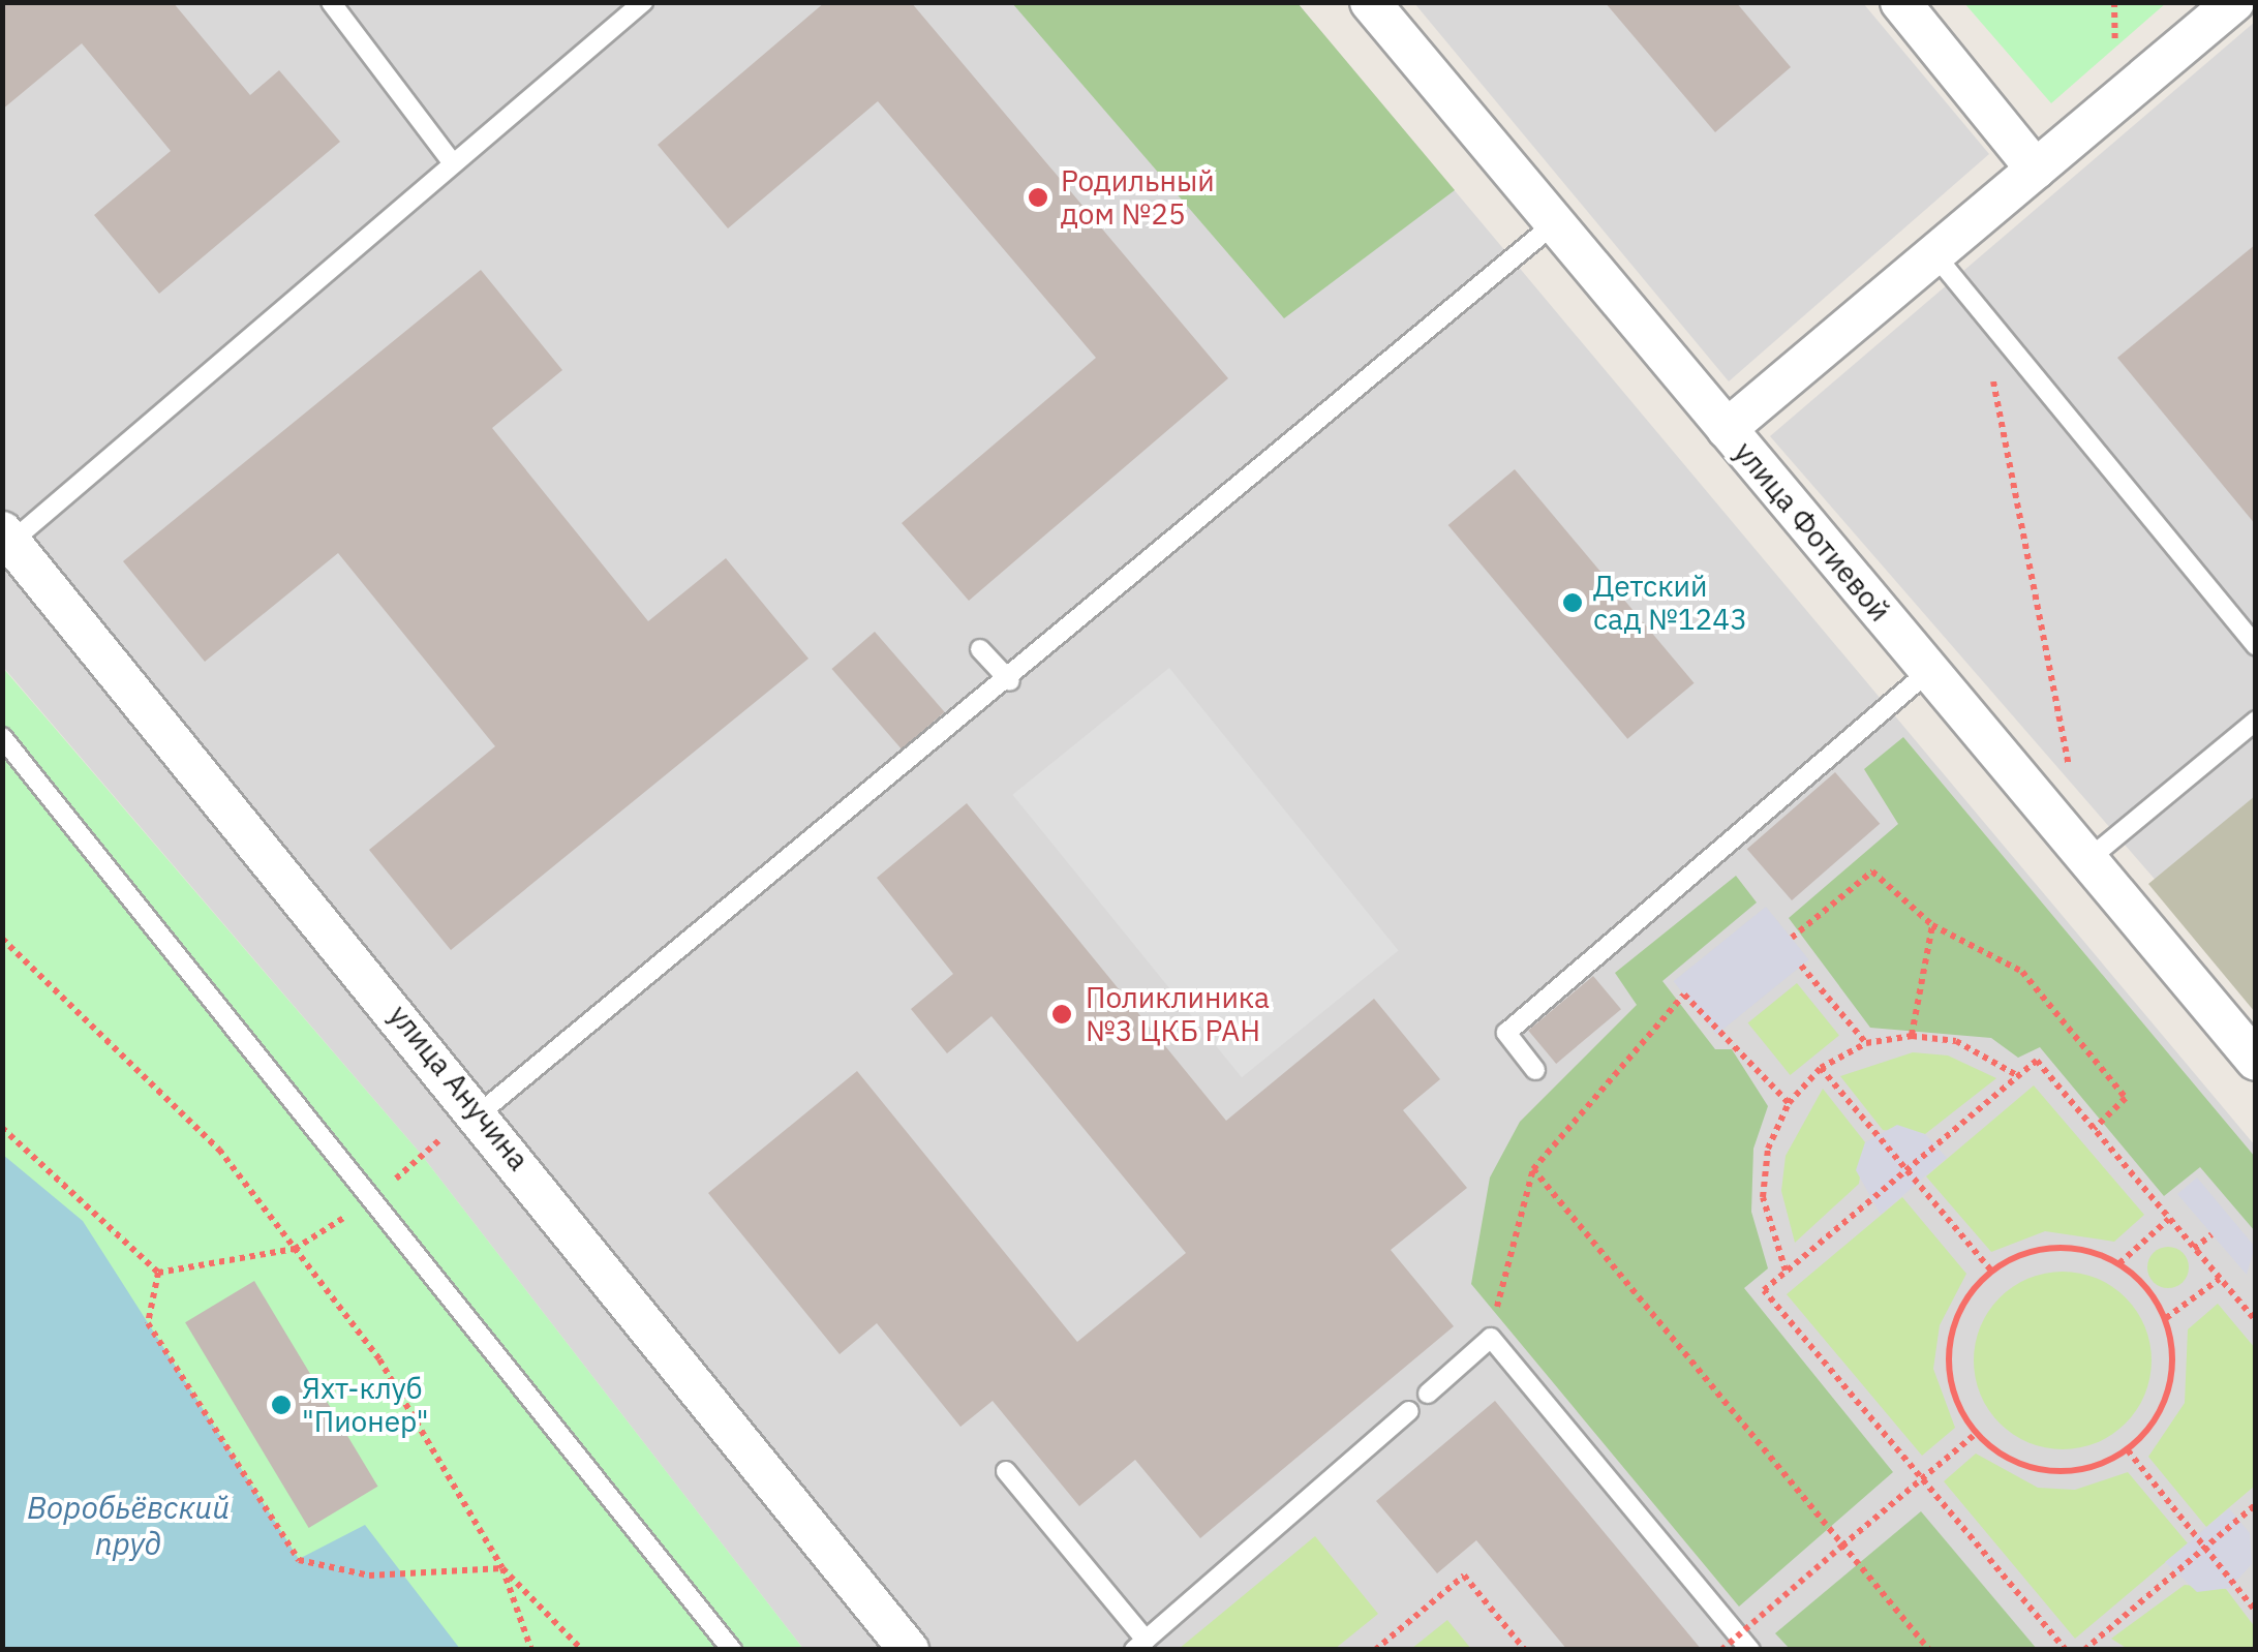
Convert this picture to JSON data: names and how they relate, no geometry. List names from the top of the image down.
{
  "streets": {
    "street": ["улица Фотиевой", "улица Анучина"]
  },
  "water": ["Воробьёвский пруд"],
  "places": [
    "Родильный дом №25",
    "Детский сад №1243",
    "Поликлиника №3 ЦКБ РАН",
    "Яхт-клуб \"Пионер\""
  ]
}
